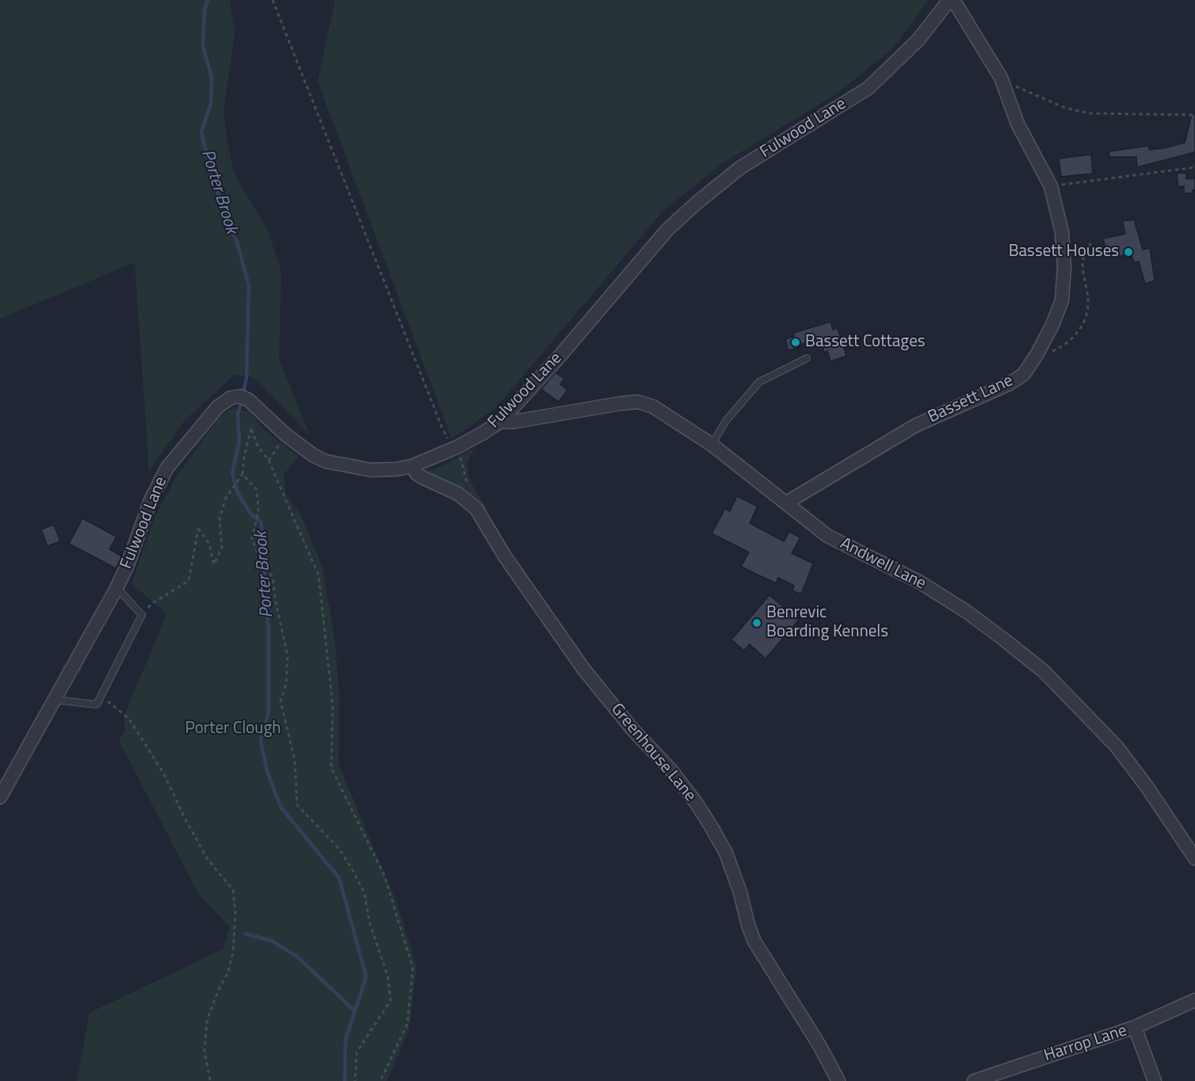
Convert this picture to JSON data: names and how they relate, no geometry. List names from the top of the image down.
{
  "streets": {
    "street": [
      "Fulwood Lane",
      "Bassett Lane",
      "Andwell Lane",
      "Greenhouse Lane",
      "Harrop Lane"
    ]
  },
  "crossings": [
    ["Fulwood Lane", "Andwell Lane"],
    ["Fulwood Lane", "Greenhouse Lane"],
    ["Bassett Lane", "Andwell Lane"]
  ],
  "water": ["Porter Brook"],
  "parks": ["Porter Clough"],
  "places": ["Bassett Houses", "Bassett Cottages", "Benrevic Boarding Kennels"]
}
